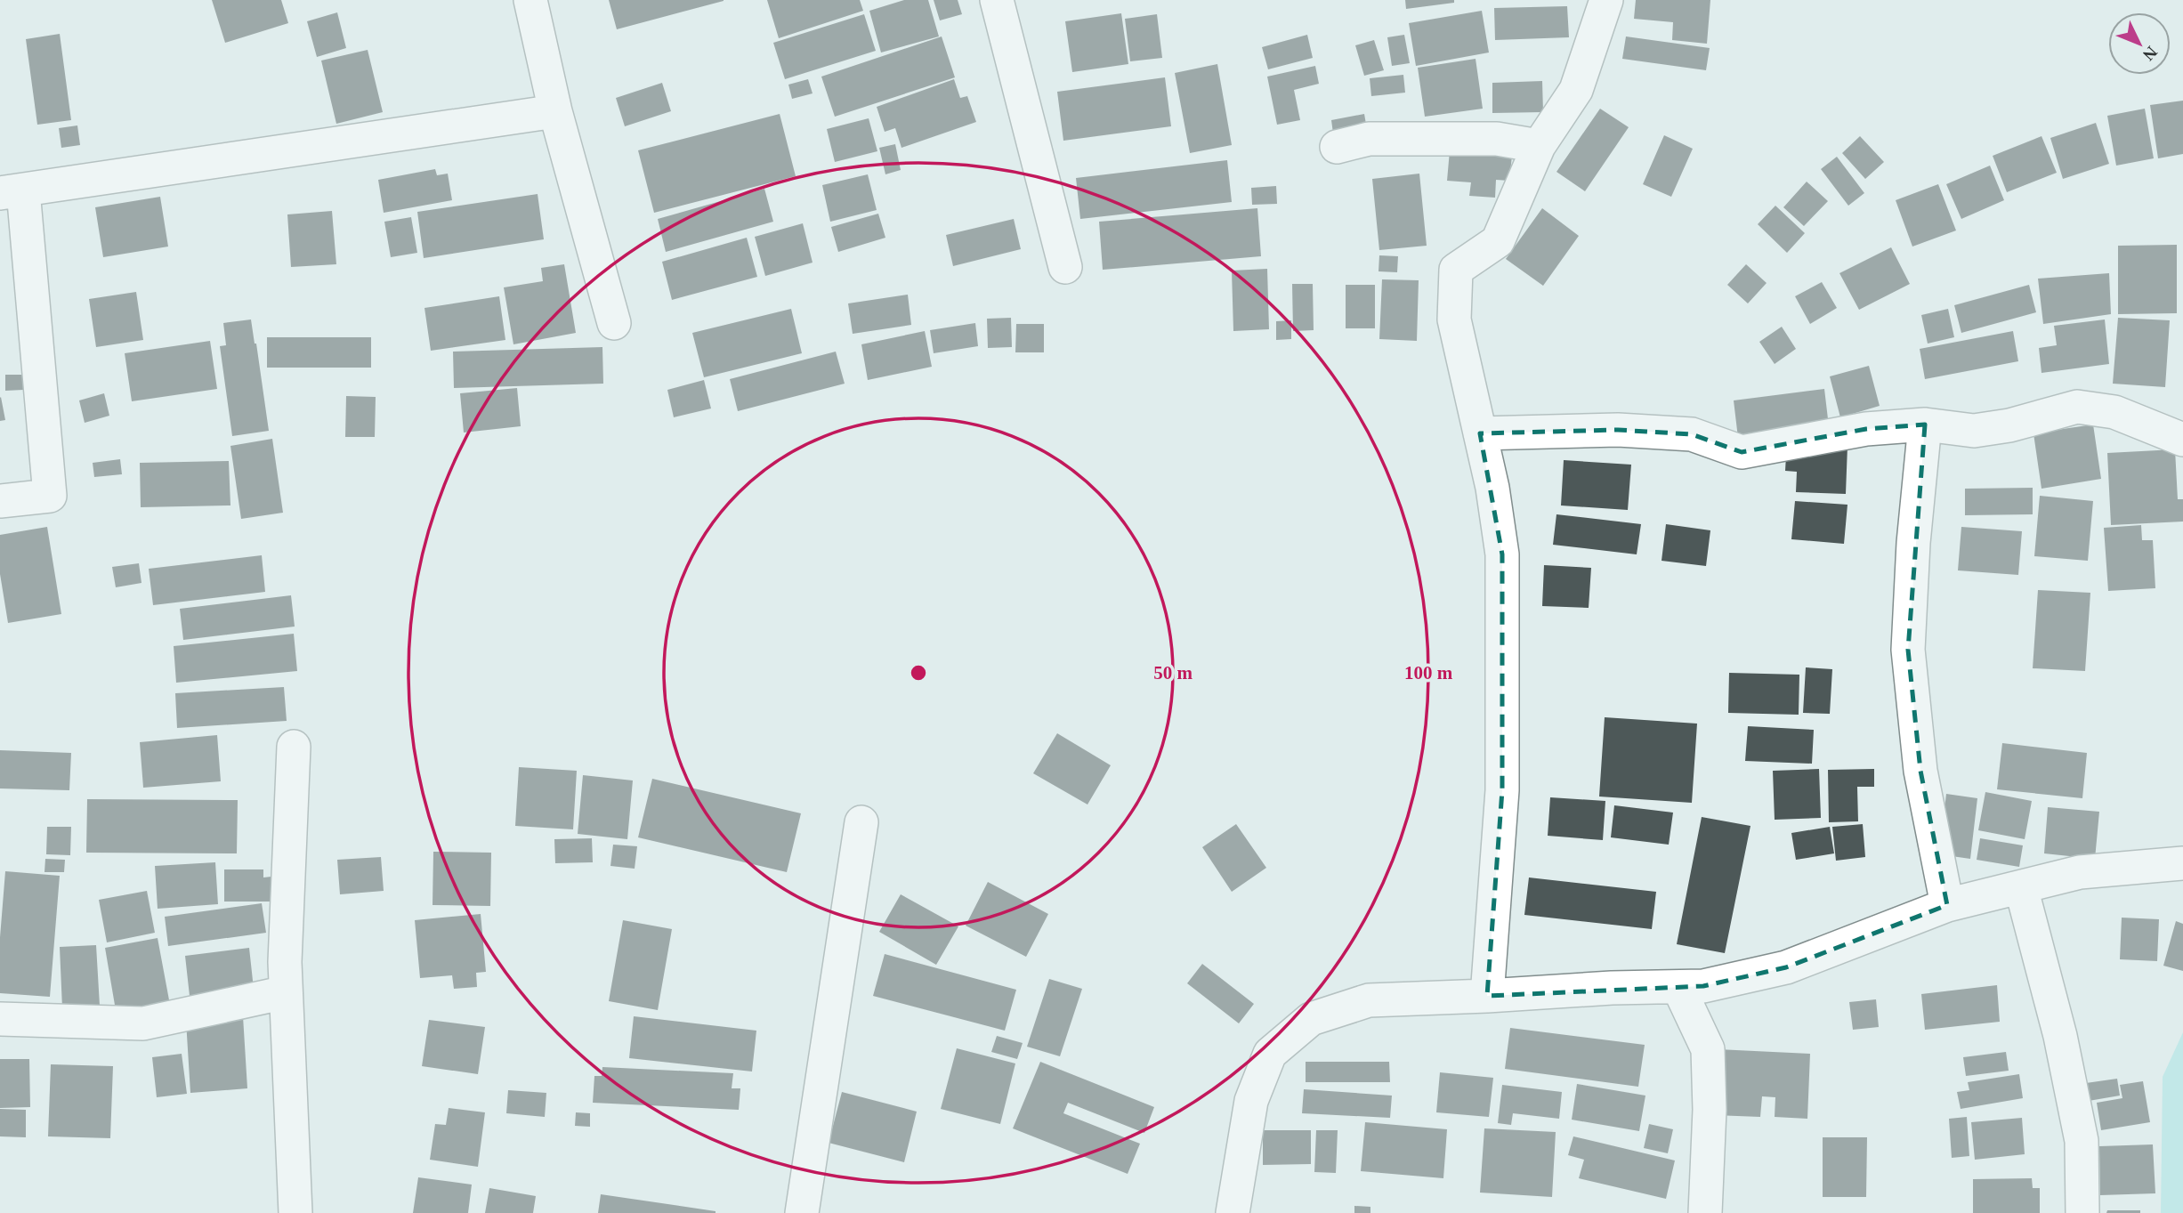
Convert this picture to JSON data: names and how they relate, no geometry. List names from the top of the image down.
{
  "north": "bottom right",
  "rings": ["50 m", "100 m"]
}
